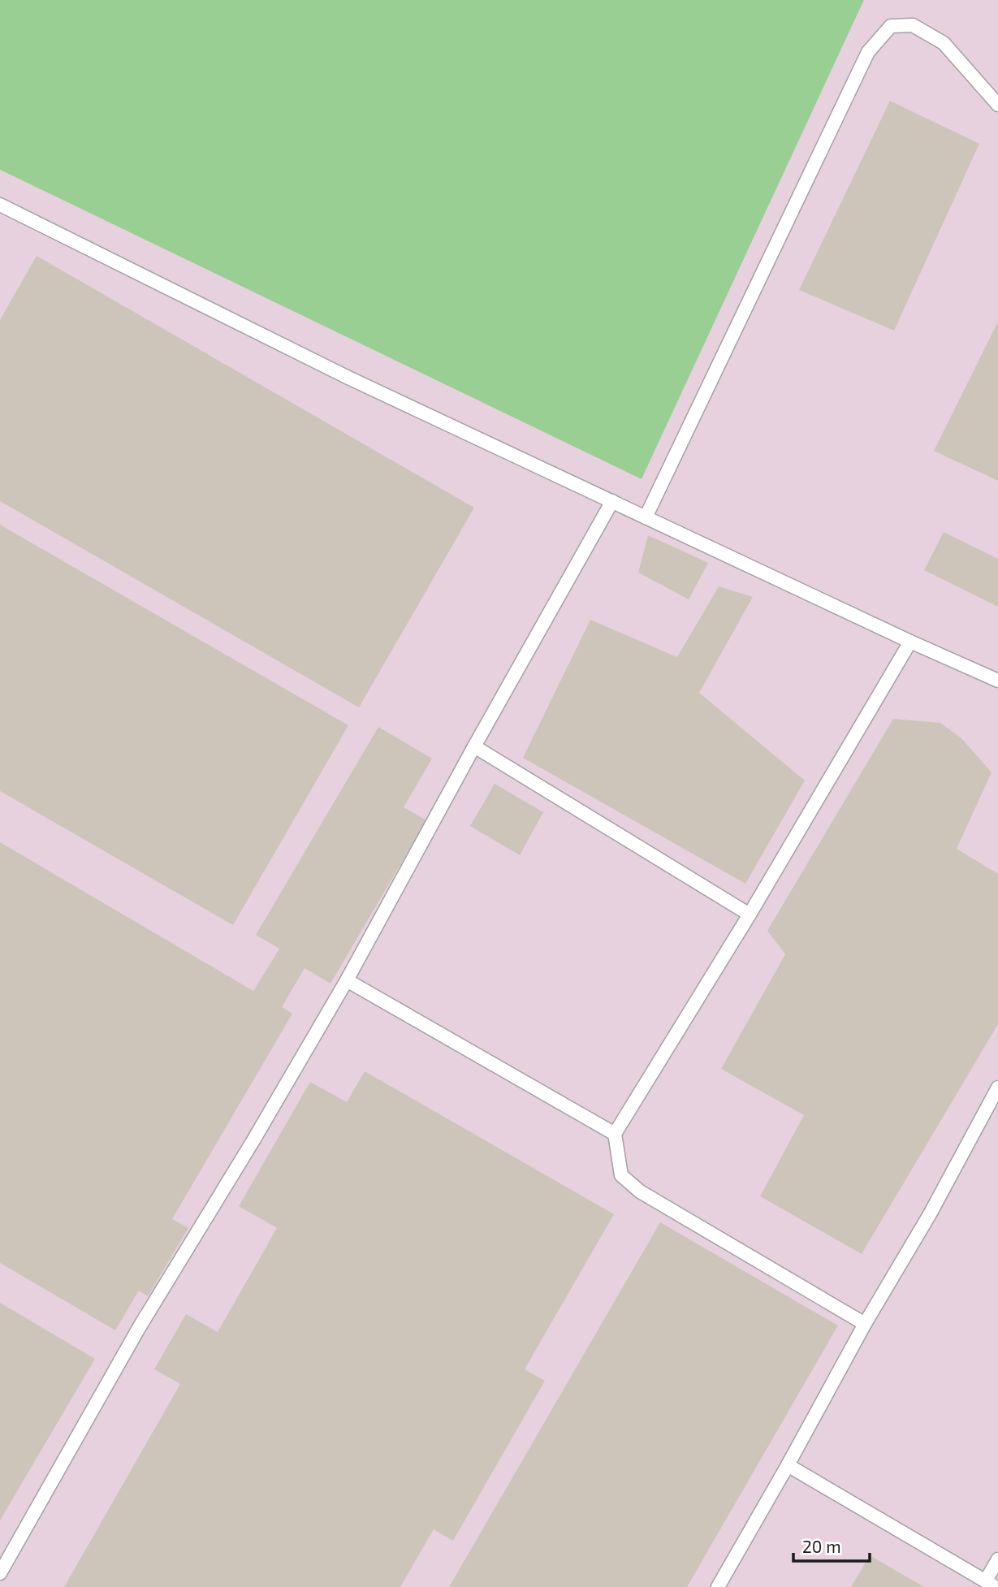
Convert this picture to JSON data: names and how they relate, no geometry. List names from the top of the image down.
{
  "scale_bar": "20 m"
}
